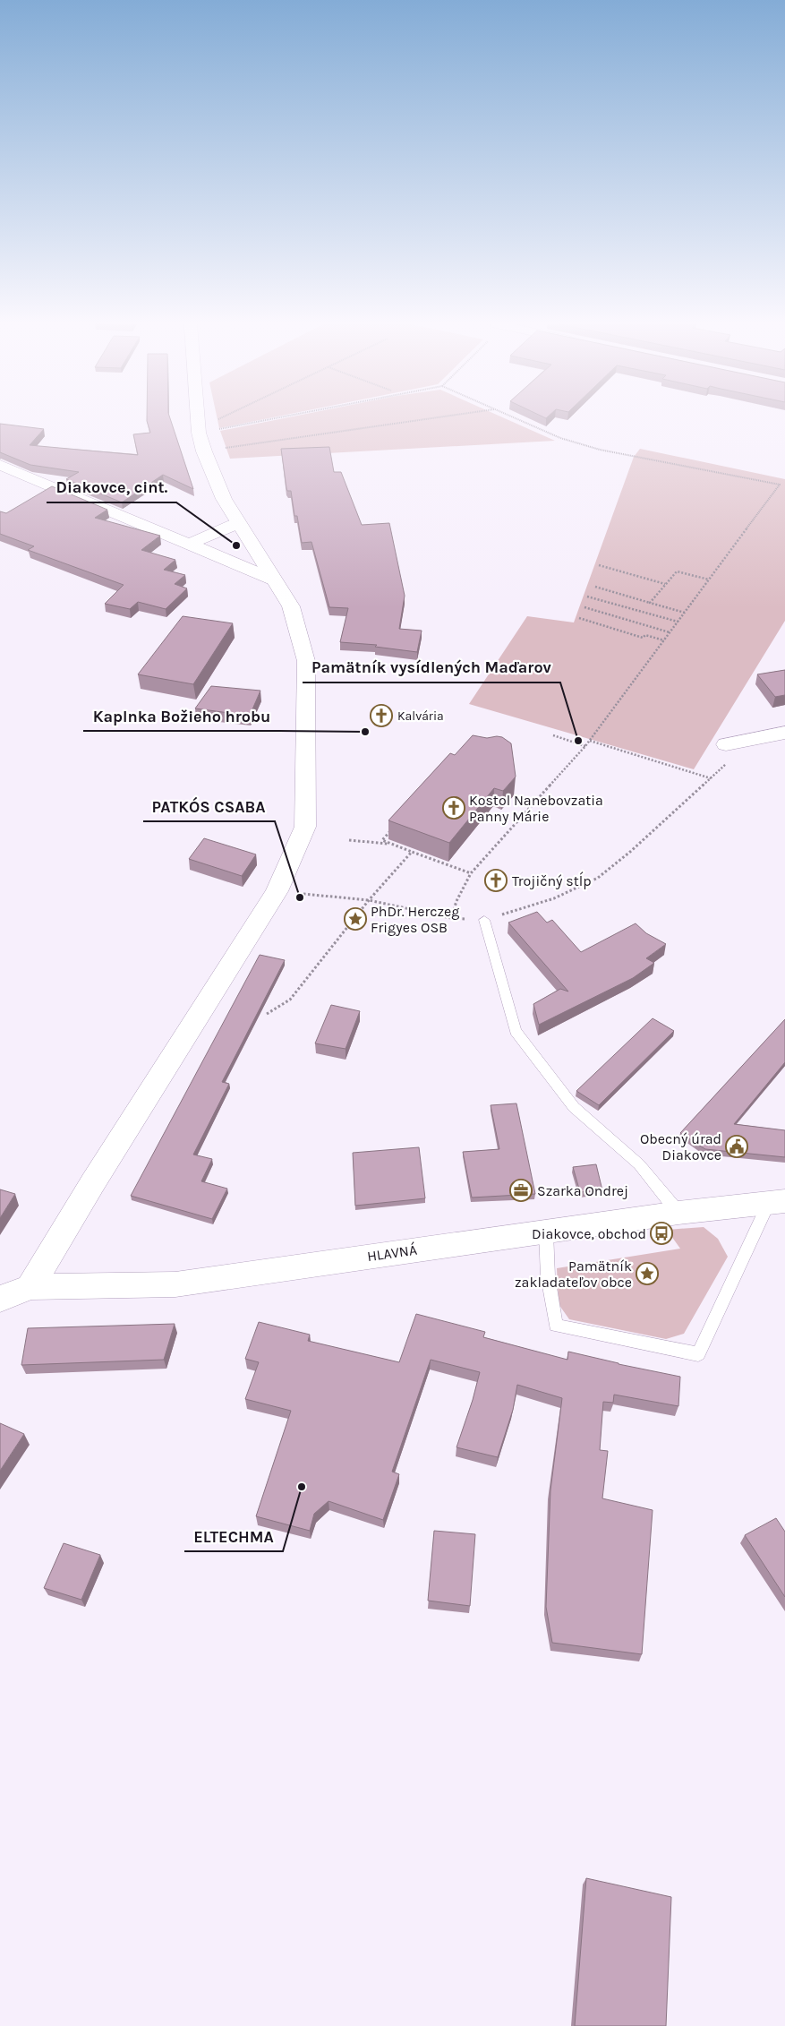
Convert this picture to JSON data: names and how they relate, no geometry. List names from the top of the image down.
{
  "streets": {
    "street": ["HLAVNÁ"]
  },
  "places": {
    "other": [
      "Diakovce, cint.",
      "Kaplnka Božieho hrobu",
      "Pamätník vysídlených Maďarov",
      "PATKÓS CSABA",
      "ELTECHMA"
    ],
    "church": ["Kalvária", "Kostol Nanebovzatia Panny Márie", "Trojičný stĺp"],
    "place": ["PhDr. Herczeg Frigyes OSB", "Pamätník zakladateľov obce"],
    "public building": ["Obecný úrad Diakovce"],
    "office": ["Szarka Ondrej"],
    "bus stop": ["Diakovce, obchod"]
  }
}
